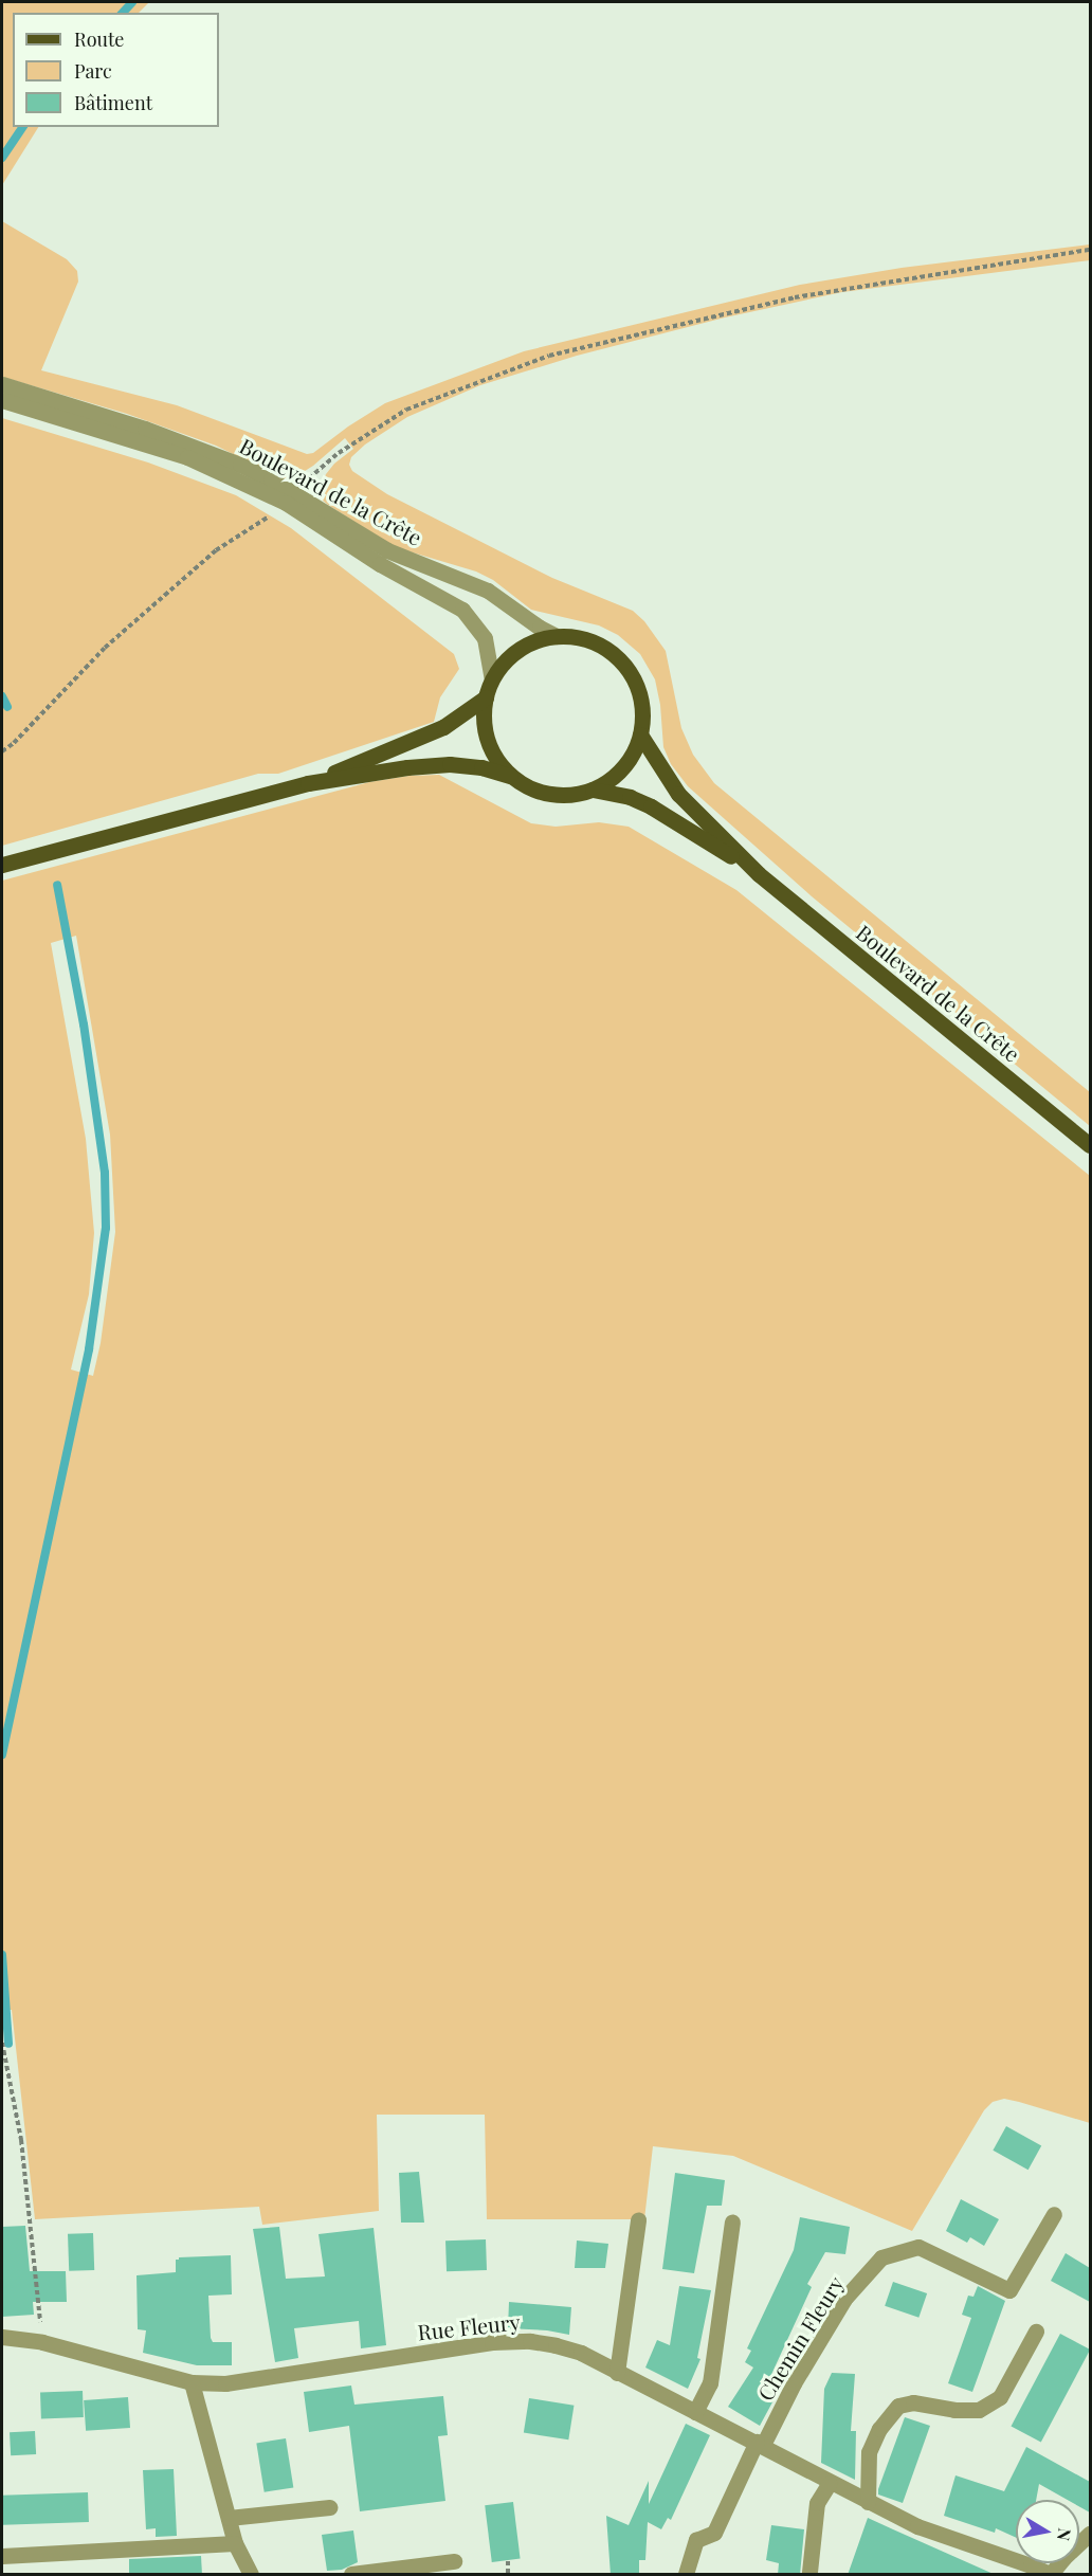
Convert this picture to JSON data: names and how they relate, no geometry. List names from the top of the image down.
{
  "streets": {
    "main road": ["Boulevard de la Crête"],
    "street": ["Rue Fleury", "Chemin Fleury"]
  },
  "crossings": [
    ["Rue Fleury", "Chemin Fleury"]
  ],
  "legend": ["Route", "Parc", "Bâtiment"],
  "north": "right"
}
